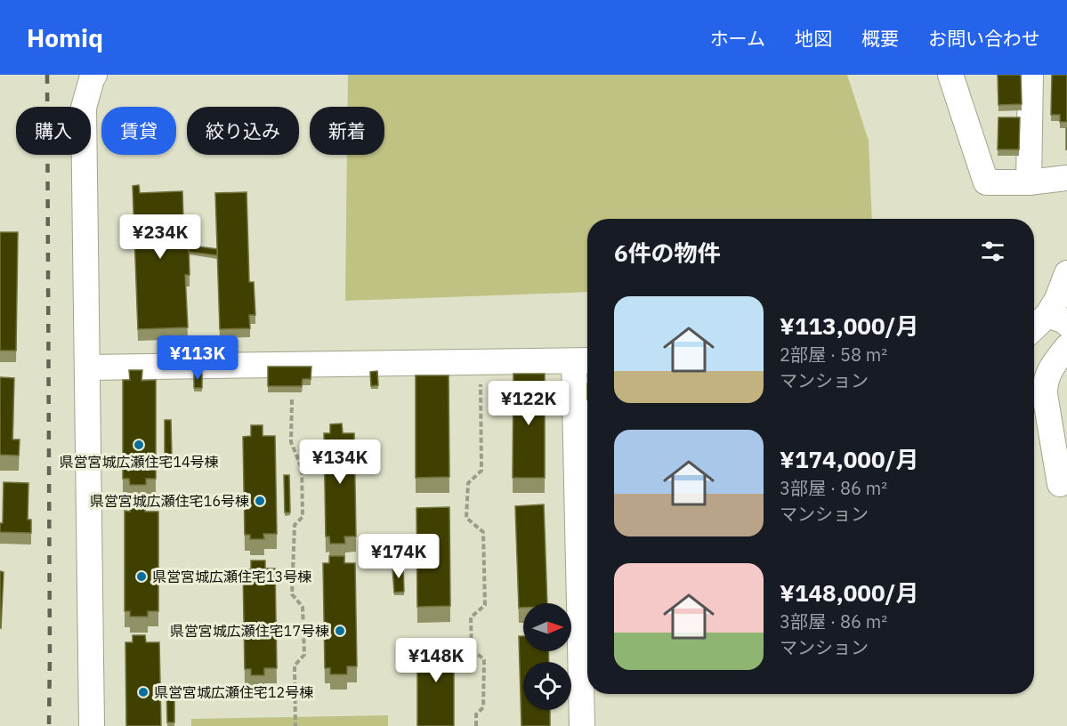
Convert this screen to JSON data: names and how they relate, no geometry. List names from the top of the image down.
{
  "places": [
    "県営宮城広瀬住宅14号棟",
    "県営宮城広瀬住宅16号棟",
    "県営宮城広瀬住宅13号棟",
    "県営宮城広瀬住宅17号棟",
    "県営宮城広瀬住宅12号棟"
  ],
  "north": "right",
  "page": {
    "header": "Homiq",
    "nav": [
      "ホーム",
      "地図",
      "概要",
      "お問い合わせ"
    ],
    "chip": [
      "購入",
      "賃貸",
      "絞り込み",
      "新着"
    ],
    "price": [
      "¥234K",
      "¥113K",
      "¥122K",
      "¥134K",
      "¥174K",
      "¥148K"
    ],
    "heading": "6件の物件",
    "list": [
      {
        "name": "¥113,000/月",
        "note": "2部屋 · 58 m² · マンション"
      },
      {
        "name": "¥174,000/月",
        "note": "3部屋 · 86 m² · マンション"
      },
      {
        "name": "¥148,000/月",
        "note": "3部屋 · 86 m² · マンション"
      }
    ]
  }
}
